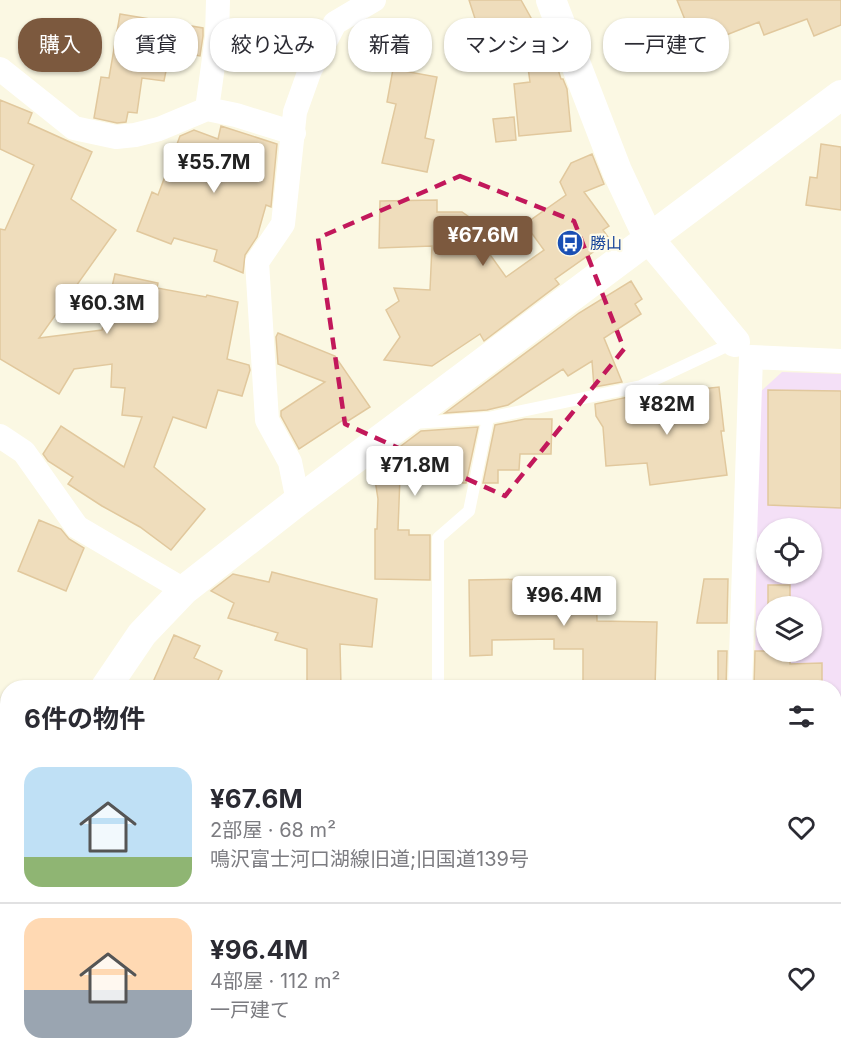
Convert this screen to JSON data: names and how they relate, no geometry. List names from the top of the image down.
{
  "places": {
    "bus stop": ["勝山"]
  },
  "page": {
    "chip": [
      "購入",
      "賃貸",
      "絞り込み",
      "新着",
      "マンション",
      "一戸建て"
    ],
    "price": [
      "¥55.7M",
      "¥67.6M",
      "¥60.3M",
      "¥82M",
      "¥71.8M",
      "¥96.4M"
    ],
    "heading": "6件の物件",
    "list": [
      {
        "name": "¥67.6M",
        "note": "2部屋 · 68 m² · 鳴沢富士河口湖線旧道;旧国道139号"
      },
      {
        "name": "¥96.4M",
        "note": "4部屋 · 112 m² · 一戸建て"
      }
    ]
  }
}
